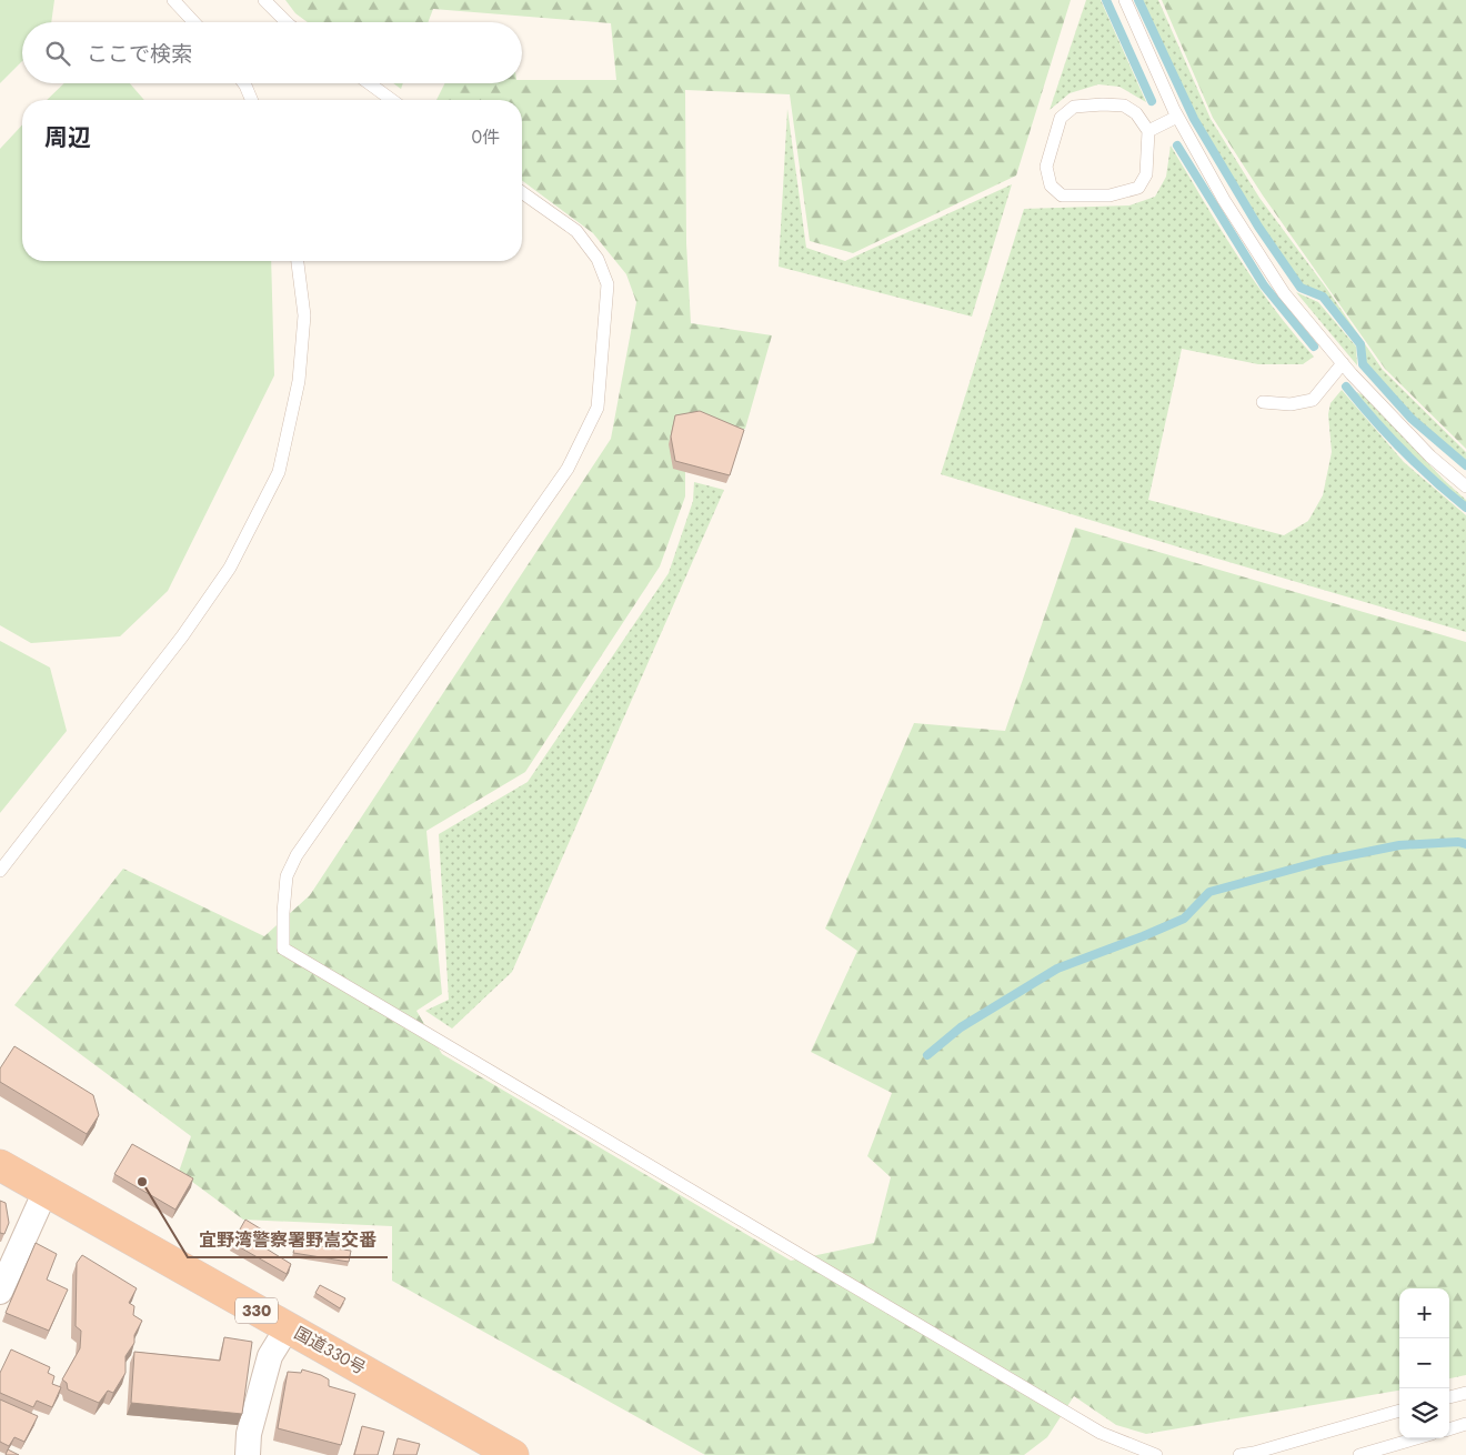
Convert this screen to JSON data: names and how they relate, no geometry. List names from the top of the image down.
{
  "streets": {
    "highway": ["330", "国道330号"]
  },
  "places": ["宜野湾警察署野嵩交番"],
  "page": {
    "search": "ここで検索",
    "heading": ["周辺", "0件"],
    "map_buttons": ["+", "−"]
  }
}
